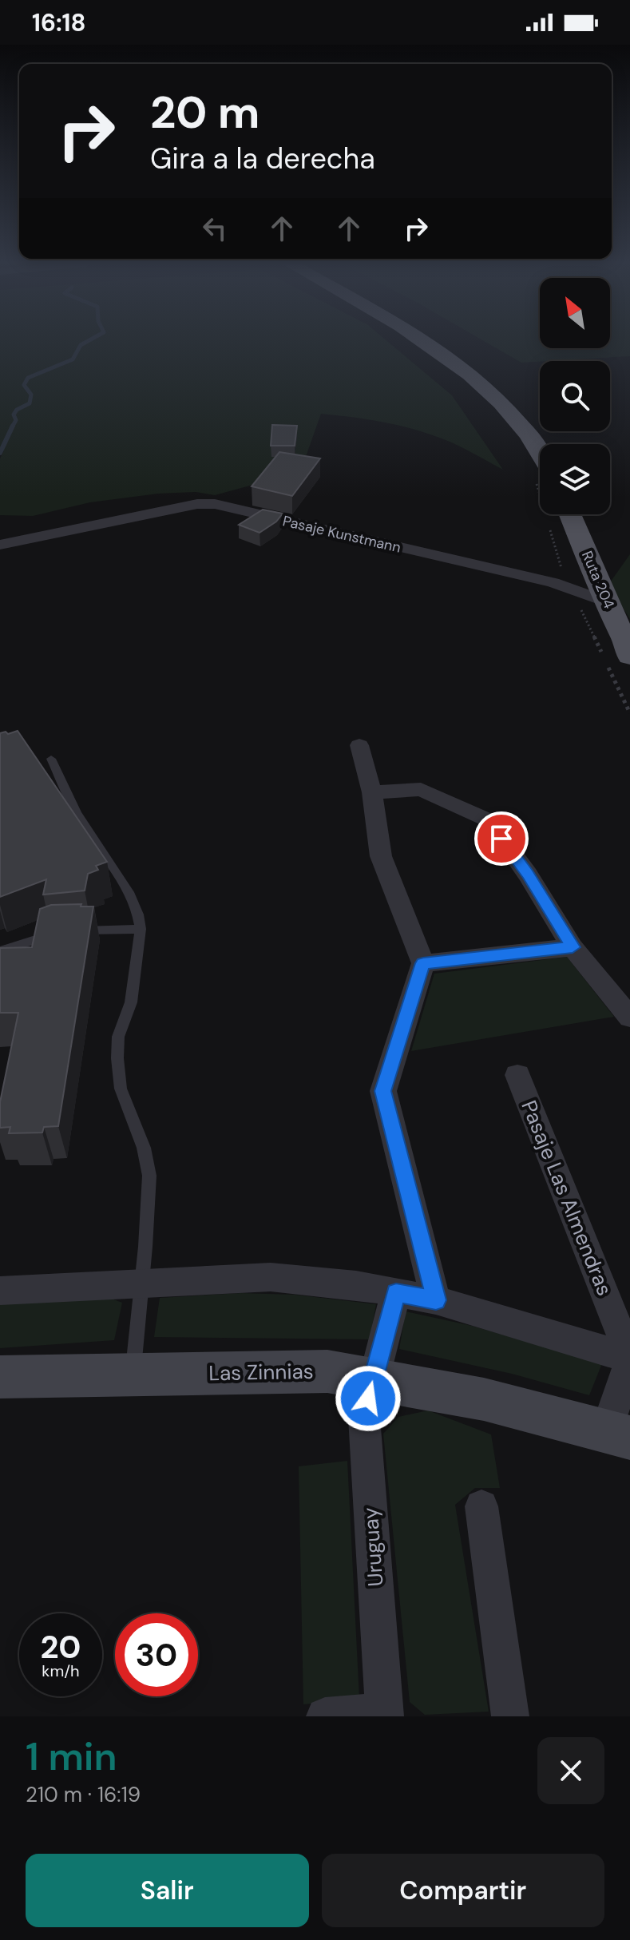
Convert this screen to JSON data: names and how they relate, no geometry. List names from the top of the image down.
{
  "streets": {
    "main road": ["Ruta 204"],
    "street": [
      "Pasaje Kunstmann",
      "Pasaje Las Almendras",
      "Las Zinnias",
      "Uruguay"
    ]
  },
  "crossings": [
    ["Pasaje Kunstmann", "Ruta 204"],
    ["Las Zinnias", "Uruguay"]
  ],
  "north": "top left",
  "page": {
    "status": "16:18",
    "turn": ["20 m", "Gira a la derecha"],
    "speed": "20 km/h",
    "limit": "30",
    "heading": ["1 min", "210 m · 16:19"],
    "buttons": ["Salir", "Compartir"]
  }
}
